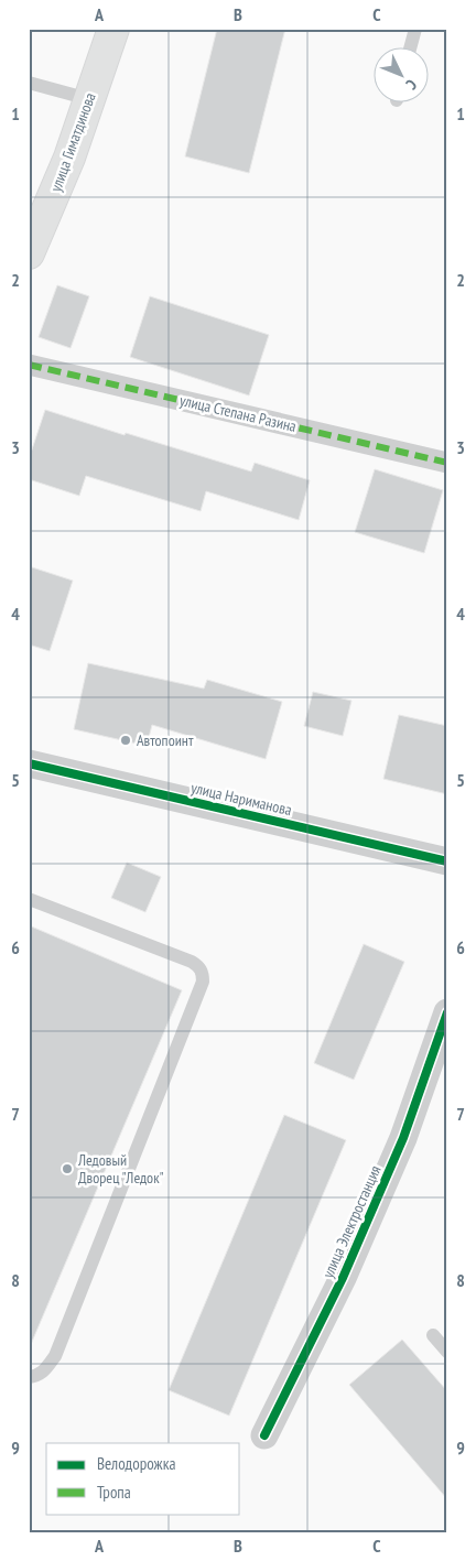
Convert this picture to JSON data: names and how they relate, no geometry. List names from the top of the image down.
{
  "streets": {
    "main road": ["улица Гиматдинова"],
    "street": ["улица Степана Разина", "улица Нариманова", "улица Электростанция"]
  },
  "places": ["Автопоинт", "Ледовый Дворец \"Ледок\""],
  "legend": ["Велодорожка", "Тропа"],
  "north": "bottom right",
  "grid": {
    "columns": ["A", "B", "C"],
    "rows": [
      "1",
      "2",
      "3",
      "4",
      "5",
      "6",
      "7",
      "8",
      "9"
    ]
  }
}
